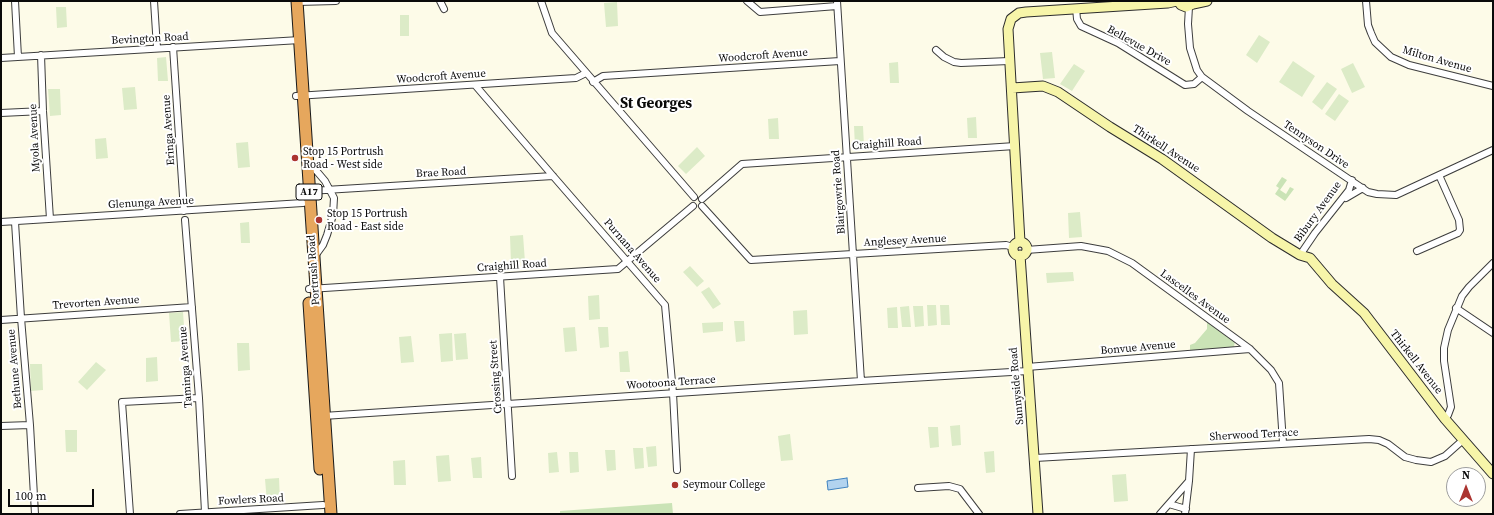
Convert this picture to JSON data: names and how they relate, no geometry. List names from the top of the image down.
{
  "streets": {
    "highway": ["A17", "Portrush Road"],
    "street": [
      "Bevington Road",
      "Bellevue Drive",
      "Woodcroft Avenue",
      "Milton Avenue",
      "Eringa Avenue",
      "Myola Avenue",
      "Craighill Road",
      "Tennyson Drive",
      "Thirkell Avenue",
      "Brae Road",
      "Blairgowrie Road",
      "Glenunga Avenue",
      "Bibury Avenue",
      "Anglesey Avenue",
      "Purnana Avenue",
      "Lascelles Avenue",
      "Trevorten Avenue",
      "Bonvue Avenue",
      "Taminga Avenue",
      "Bethune Avenue",
      "Crossing Street",
      "Wootoona Terrace",
      "Sunnyside Road",
      "Sherwood Terrace",
      "Fowlers Road"
    ]
  },
  "crossings": [
    ["Bevington Road", "Eringa Avenue"],
    ["Bevington Road", "Myola Avenue"],
    ["Bevington Road", "Portrush Road"],
    ["Bellevue Drive", "Tennyson Drive"],
    ["Woodcroft Avenue", "Blairgowrie Road"],
    ["Woodcroft Avenue", "Purnana Avenue"],
    ["Woodcroft Avenue", "Portrush Road"],
    ["Eringa Avenue", "Glenunga Avenue"],
    ["Myola Avenue", "Glenunga Avenue"],
    ["Craighill Road", "Blairgowrie Road"],
    ["Craighill Road", "Anglesey Avenue"],
    ["Craighill Road", "Purnana Avenue"],
    ["Craighill Road", "Portrush Road"],
    ["Craighill Road", "Crossing Street"],
    ["Tennyson Drive", "Bibury Avenue"],
    ["Thirkell Avenue", "Bibury Avenue"],
    ["Thirkell Avenue", "Sherwood Terrace"],
    ["Brae Road", "Purnana Avenue"],
    ["Brae Road", "Portrush Road"],
    ["Blairgowrie Road", "Anglesey Avenue"],
    ["Blairgowrie Road", "Wootoona Terrace"],
    ["Glenunga Avenue", "Portrush Road"],
    ["Glenunga Avenue", "Bethune Avenue"],
    ["Purnana Avenue", "Wootoona Terrace"],
    ["Portrush Road", "Wootoona Terrace"],
    ["Portrush Road", "Fowlers Road"],
    ["Lascelles Avenue", "Bonvue Avenue"],
    ["Lascelles Avenue", "Sunnyside Road"],
    ["Lascelles Avenue", "Sherwood Terrace"],
    ["Trevorten Avenue", "Taminga Avenue"],
    ["Trevorten Avenue", "Bethune Avenue"],
    ["Bonvue Avenue", "Wootoona Terrace"],
    ["Bonvue Avenue", "Sunnyside Road"],
    ["Taminga Avenue", "Fowlers Road"],
    ["Crossing Street", "Wootoona Terrace"],
    ["Wootoona Terrace", "Sunnyside Road"],
    ["Sunnyside Road", "Sherwood Terrace"]
  ],
  "districts": ["St Georges"],
  "places": ["Stop 15 Portrush Road - West side", "Stop 15 Portrush Road - East side", "Seymour College"],
  "scale_bar": "100 m",
  "north": "top"
}
